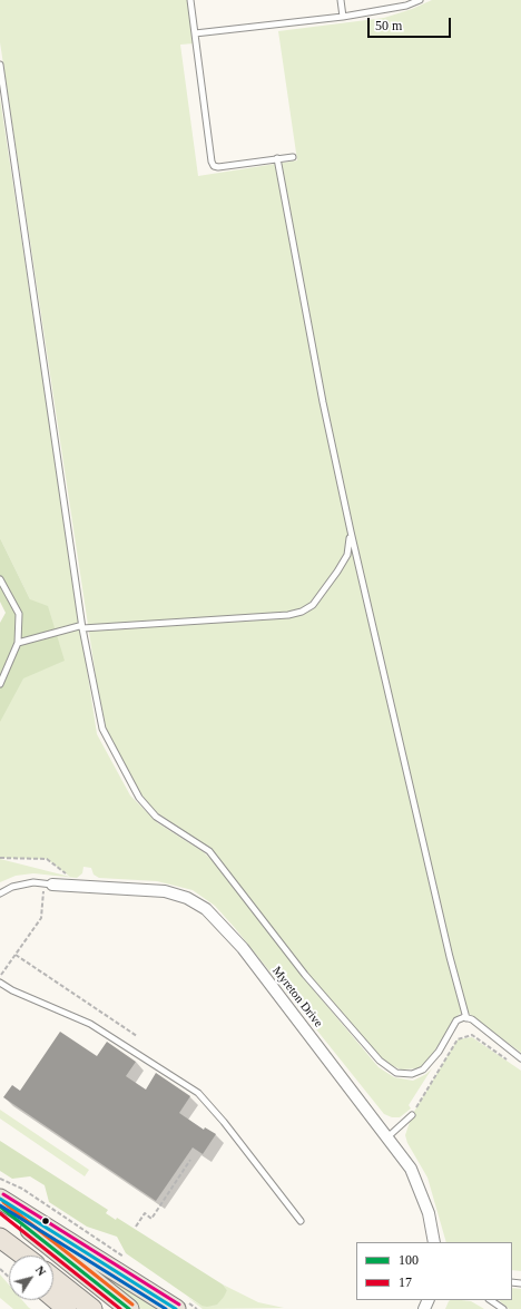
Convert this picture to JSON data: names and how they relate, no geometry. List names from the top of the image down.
{
  "streets": {
    "street": ["Myreton Drive"]
  },
  "lines": ["transit line 100", "transit line 17"],
  "legend": ["100", "17"],
  "scale_bar": "50 m",
  "north": "top right"
}
